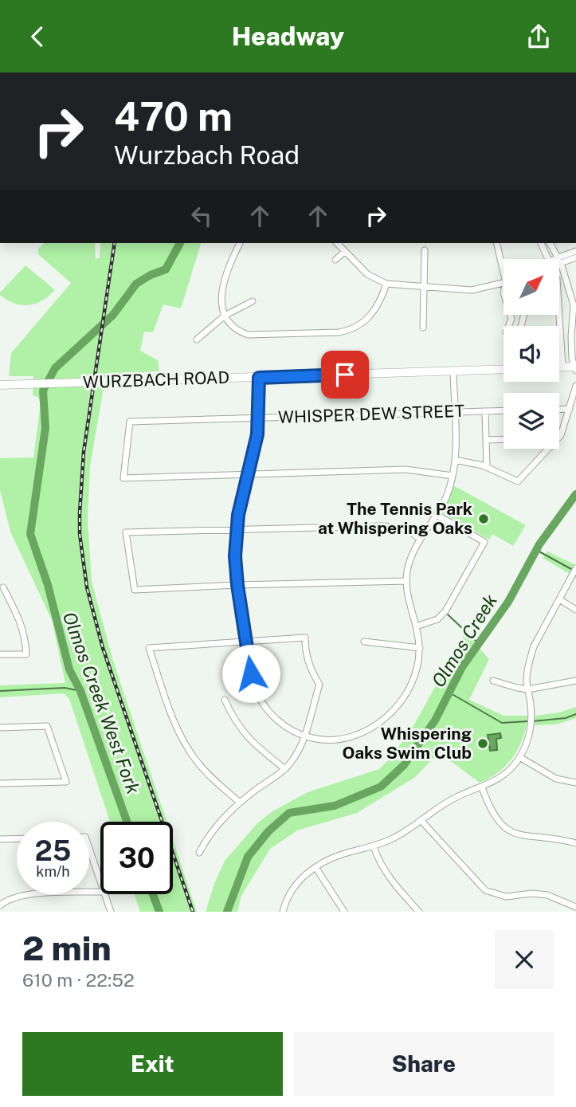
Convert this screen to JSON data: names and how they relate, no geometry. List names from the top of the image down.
{
  "streets": {
    "main road": ["WURZBACH ROAD"],
    "street": ["WHISPER DEW STREET"]
  },
  "water": ["Olmos Creek", "Olmos Creek West Fork"],
  "places": ["The Tennis Park at Whispering Oaks", "Whispering Oaks Swim Club"],
  "north": "top right",
  "page": {
    "header": "Headway",
    "turn": ["470 m", "Wurzbach Road"],
    "speed": "25 km/h",
    "limit": "30",
    "heading": ["2 min", "610 m · 22:52"],
    "buttons": ["Exit", "Share"]
  }
}
